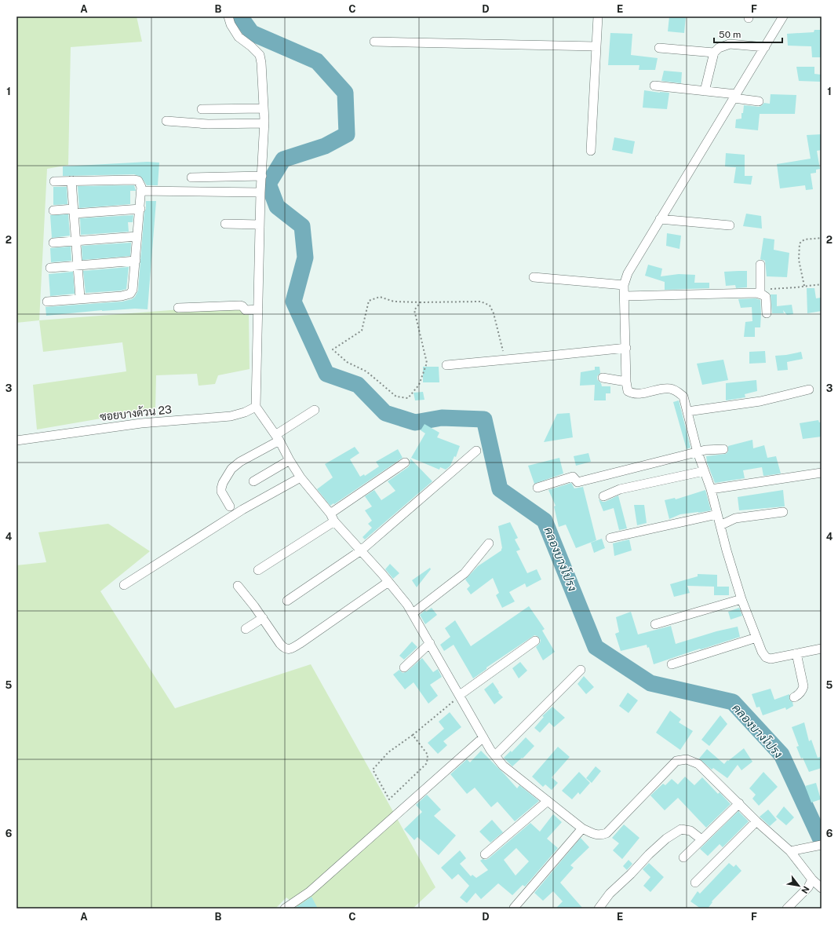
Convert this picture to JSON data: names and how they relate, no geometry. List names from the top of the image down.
{
  "streets": {
    "street": ["ซอยบางด้วน 23"]
  },
  "water": ["คลองบางโปรง"],
  "scale_bar": "50 m",
  "north": "bottom right",
  "grid": {
    "columns": [
      "A",
      "B",
      "C",
      "D",
      "E",
      "F"
    ],
    "rows": [
      "1",
      "2",
      "3",
      "4",
      "5",
      "6"
    ]
  }
}
